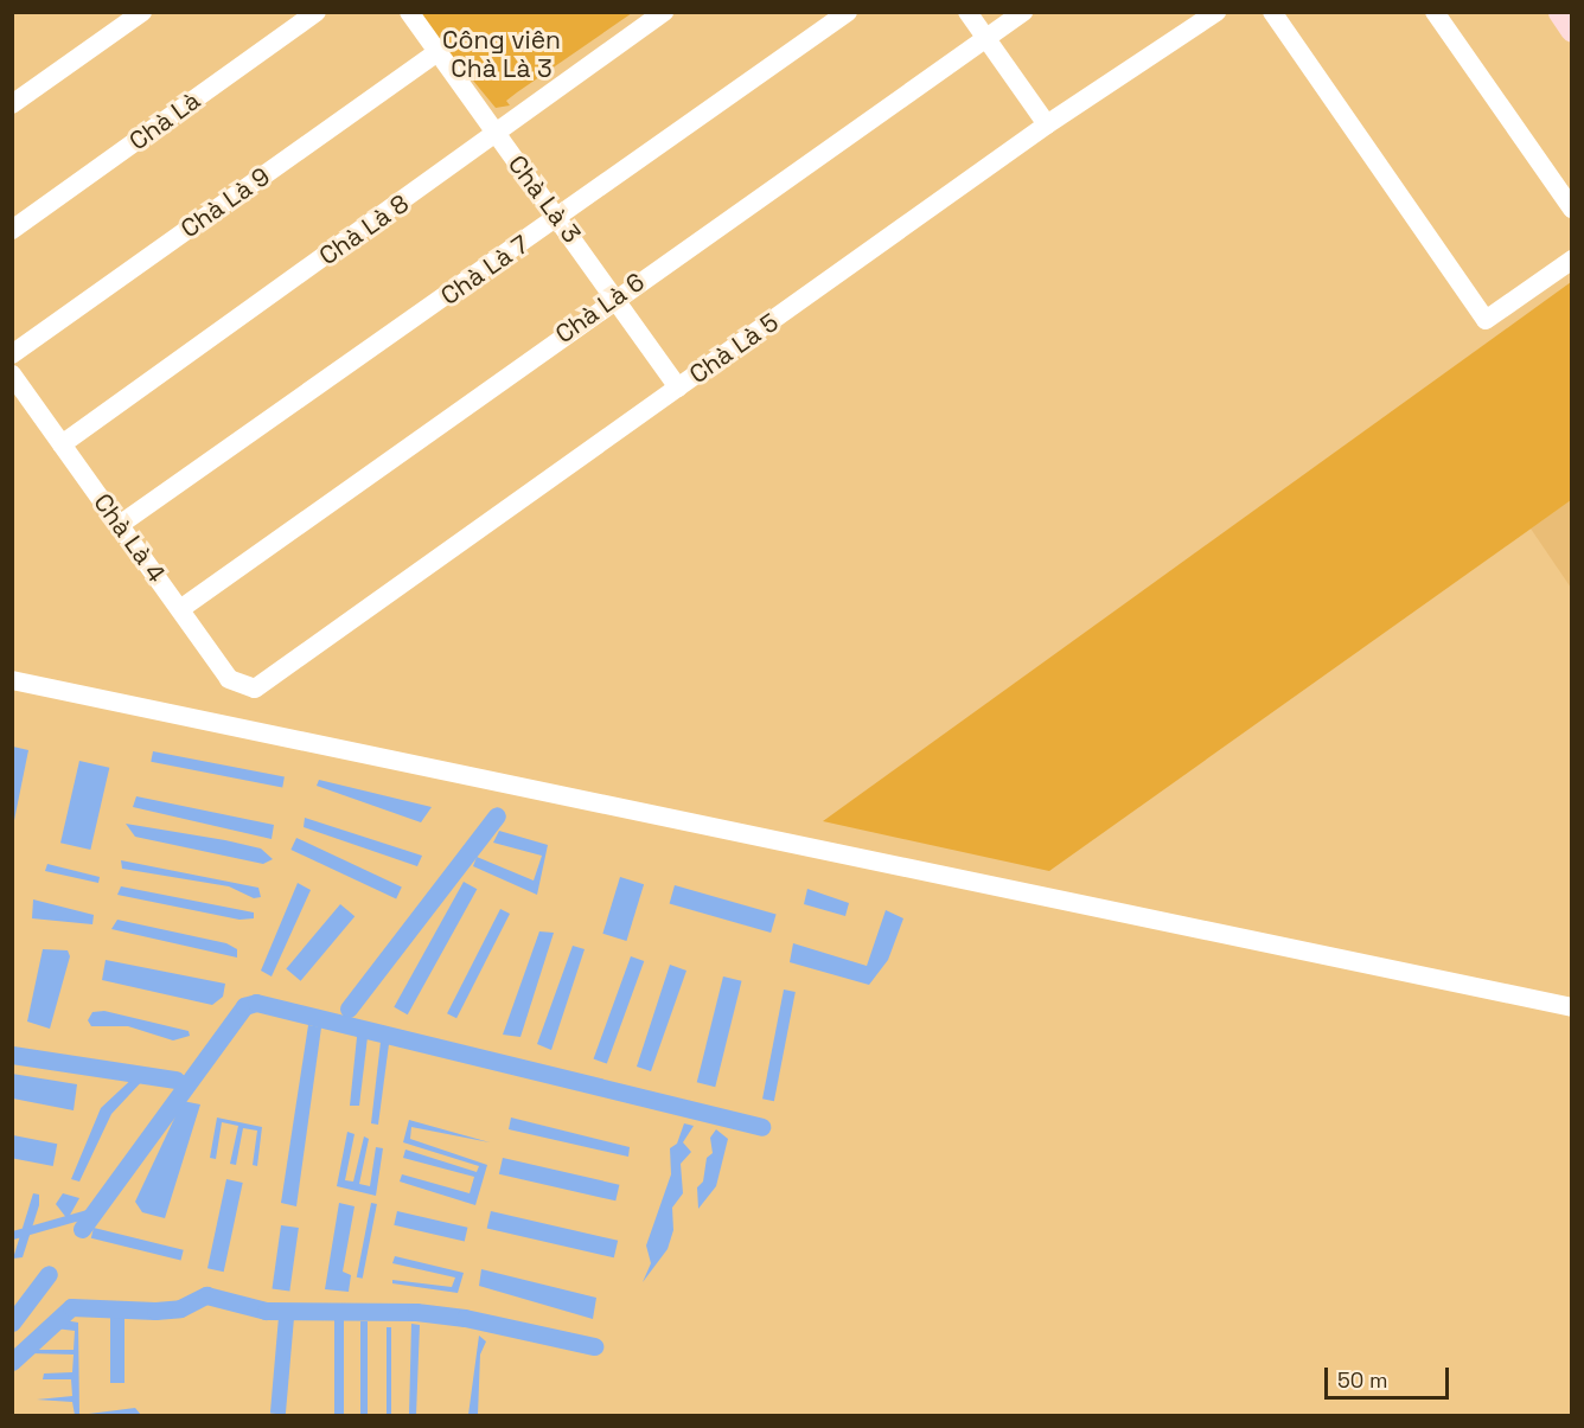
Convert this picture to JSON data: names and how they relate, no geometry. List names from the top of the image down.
{
  "streets": {
    "street": [
      "Chà Là",
      "Chà Là 3",
      "Chà Là 9",
      "Chà Là 8",
      "Chà Là 7",
      "Chà Là 6",
      "Chà Là 5",
      "Chà Là 4"
    ]
  },
  "crossings": [
    ["Chà Là 3", "Chà Là 9"],
    ["Chà Là 3", "Chà Là 8"],
    ["Chà Là 3", "Chà Là 7"],
    ["Chà Là 3", "Chà Là 6"],
    ["Chà Là 3", "Chà Là 5"],
    ["Chà Là 8", "Chà Là 4"],
    ["Chà Là 7", "Chà Là 4"],
    ["Chà Là 6", "Chà Là 4"],
    ["Chà Là 5", "Chà Là 4"]
  ],
  "parks": ["Công viên Chà Là 3"],
  "scale_bar": "50 m"
}
